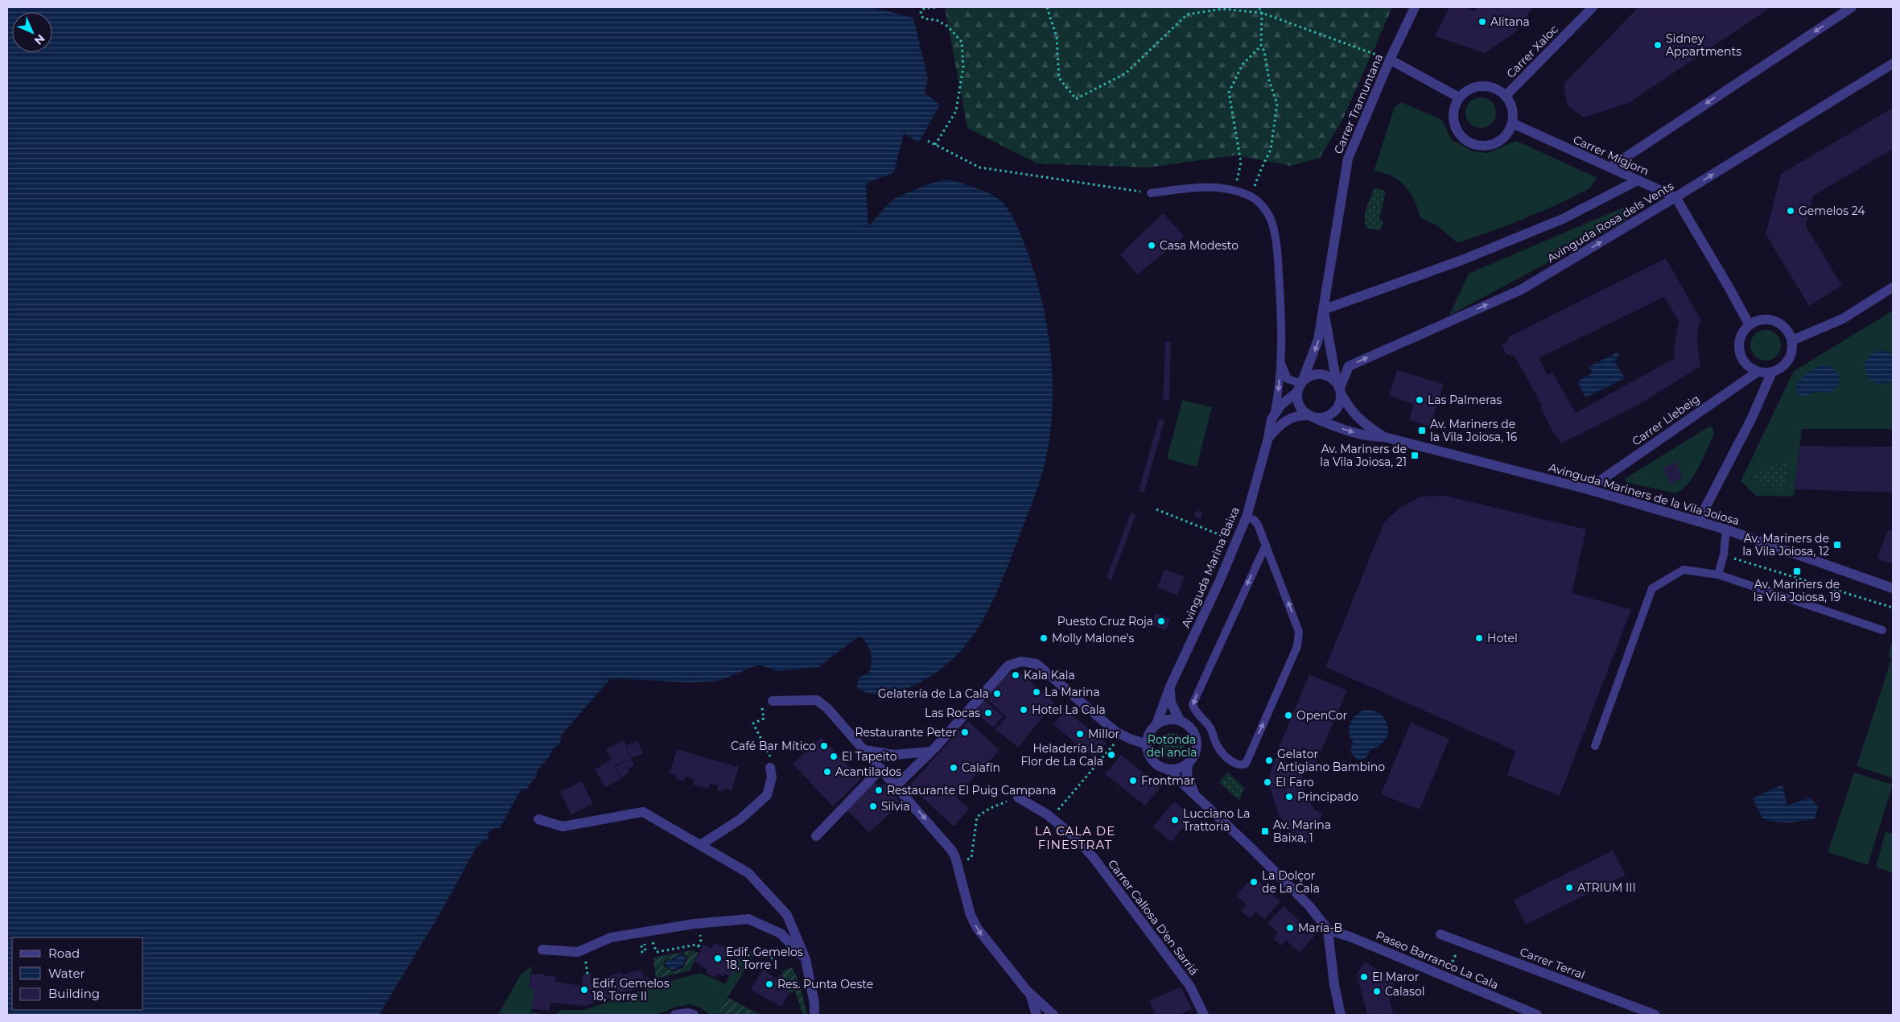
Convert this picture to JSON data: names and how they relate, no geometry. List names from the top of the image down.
{
  "streets": {
    "street": [
      "Carrer Xaloc",
      "Carrer Tramuntana",
      "Carrer Migjorn",
      "Avinguda Rosa dels Vents",
      "Carrer Llebeig",
      "Avinguda Mariners de la Vila Joiosa",
      "Avinguda Marina Baixa",
      "Carrer Callosa D'en Sarriá",
      "Paseo Barranco La Cala",
      "Carrer Terral"
    ]
  },
  "crossings": [
    ["Carrer Xaloc", "Carrer Migjorn"],
    ["Carrer Tramuntana", "Avinguda Rosa dels Vents"],
    ["Carrer Tramuntana", "Avinguda Mariners de la Vila Joiosa"],
    ["Carrer Migjorn", "Avinguda Rosa dels Vents"],
    ["Avinguda Rosa dels Vents", "Avinguda Mariners de la Vila Joiosa"],
    ["Carrer Llebeig", "Avinguda Mariners de la Vila Joiosa"]
  ],
  "districts": ["LA CALA DE FINESTRAT"],
  "parks": ["Rotonda del ancla"],
  "places": {
    "other": [
      "Alitana",
      "Sidney Appartments",
      "Gemelos 24",
      "Casa Modesto",
      "Las Palmeras",
      "Puesto Cruz Roja",
      "Molly Malone's",
      "Hotel",
      "Kala Kala",
      "La Marina",
      "Gelatería de La Cala",
      "Hotel La Cala",
      "Las Rocas",
      "OpenCor",
      "Restaurante Peter",
      "Millor",
      "Café Bar Mítico",
      "Heladería La Flor de La Cala",
      "El Tapeito",
      "Gelator Artigiano Bambino",
      "Calafín",
      "Acantilados",
      "Frontmar",
      "El Faro",
      "Restaurante El Puig Campana",
      "Principado",
      "Silvia",
      "Lucciano La Trattoria",
      "La Dolçor de La Cala",
      "ATRIUM III",
      "María-B",
      "Edif. Gemelos 18, Torre I",
      "El Maror",
      "Res. Punta Oeste",
      "Edif. Gemelos 18, Torre II",
      "Calasol"
    ],
    "transit": [
      "Av. Mariners de la Vila Joiosa, 16",
      "Av. Mariners de la Vila Joiosa, 21",
      "Av. Mariners de la Vila Joiosa, 12",
      "Av. Mariners de la Vila Joiosa, 19",
      "Av. Marina Baixa, 1"
    ]
  },
  "legend": ["Road", "Water", "Building"],
  "north": "bottom right"
}
